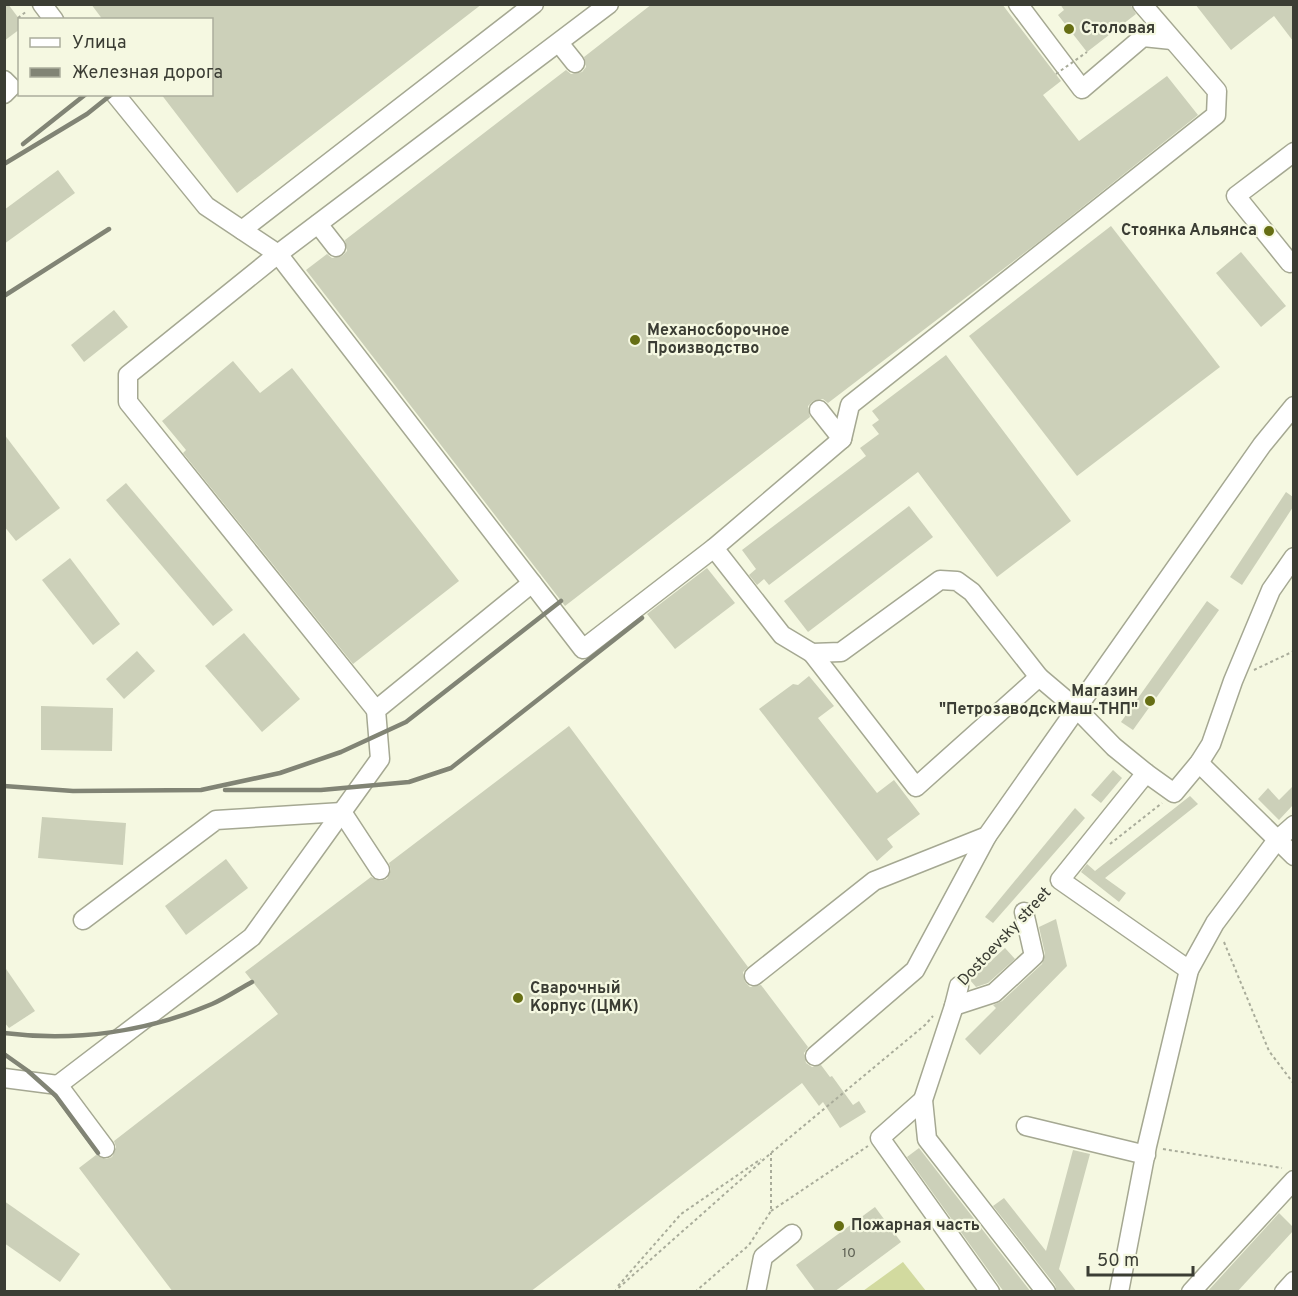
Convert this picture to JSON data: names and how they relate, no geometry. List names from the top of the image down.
{
  "streets": {
    "path": ["Dostoevsky street"]
  },
  "places": [
    "Столовая",
    "Стоянка Альянса",
    "Механосборочное Производство",
    "Магазин \"ПетрозаводскМаш-ТНП\"",
    "Сварочный Корпус (ЦМК)",
    "Пожарная часть"
  ],
  "house_numbers": ["10"],
  "legend": ["Улица", "Железная дорога"],
  "scale_bar": "50 m"
}
